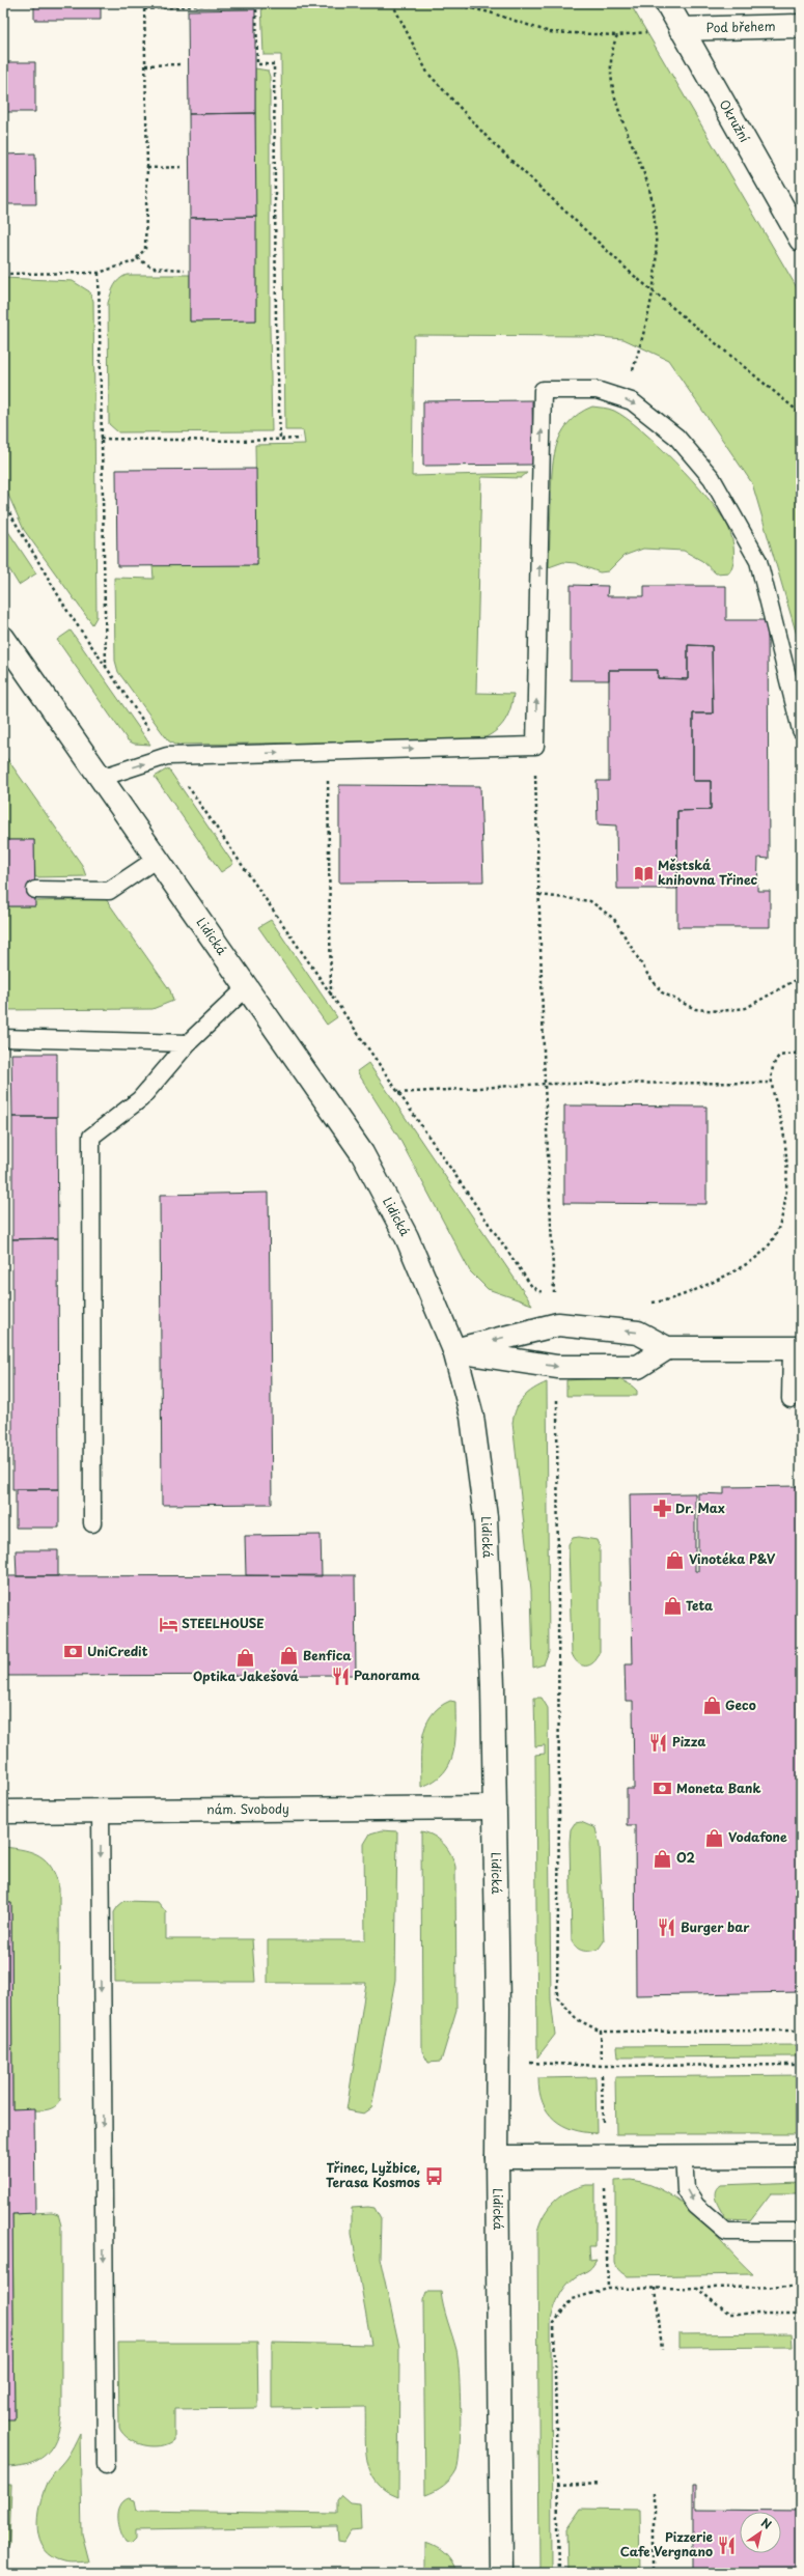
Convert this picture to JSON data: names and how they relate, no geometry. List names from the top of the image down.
{
  "streets": {
    "street": [
      "Pod břehem",
      "Okružní",
      "Lidická",
      "nám. Svobody"
    ]
  },
  "crossings": [
    ["Pod břehem", "Okružní"],
    ["Lidická", "nám. Svobody"]
  ],
  "places": {
    "library": ["Městská knihovna Třinec"],
    "pharmacy": ["Dr. Max"],
    "shop": [
      "Vinotéka P&V",
      "Teta",
      "Benfica",
      "Optika Jakešová",
      "Geco",
      "Vodafone",
      "O2"
    ],
    "hotel": ["STEELHOUSE"],
    "bank": ["UniCredit", "Moneta Bank"],
    "restaurant": [
      "Panorama",
      "Pizza",
      "Burger bar",
      "Pizzerie Cafe Vergnano"
    ],
    "bus stop": ["Třinec, Lyžbice, Terasa Kosmos"]
  },
  "north": "top right"
}
